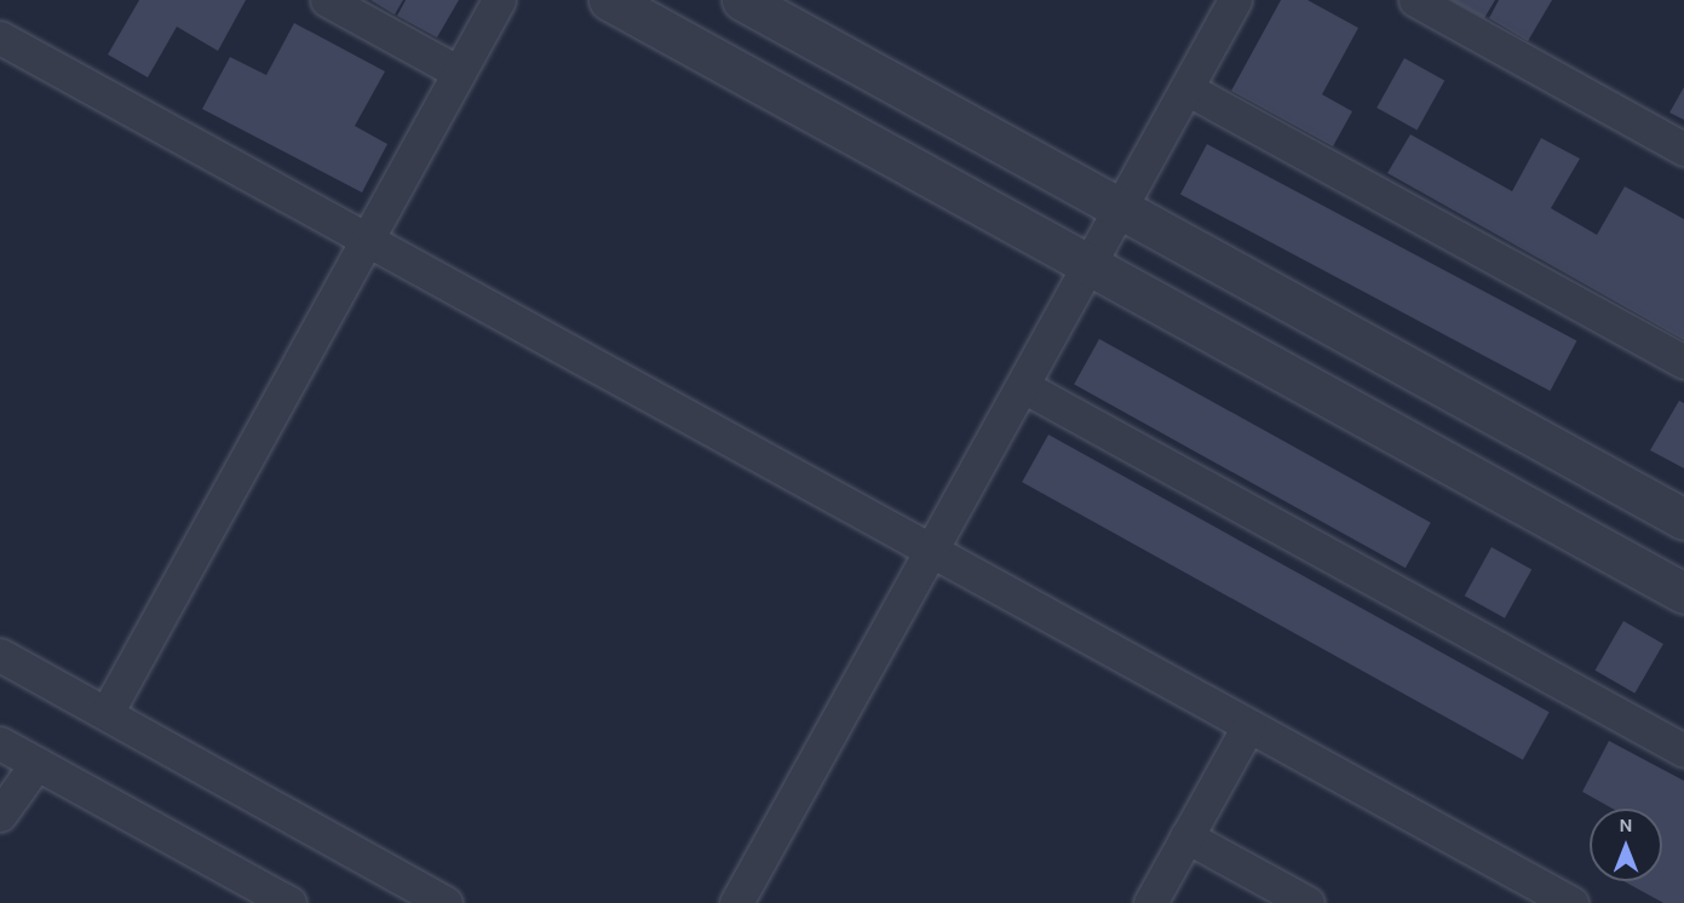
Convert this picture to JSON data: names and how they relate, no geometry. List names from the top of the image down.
{
  "north": "top"
}
